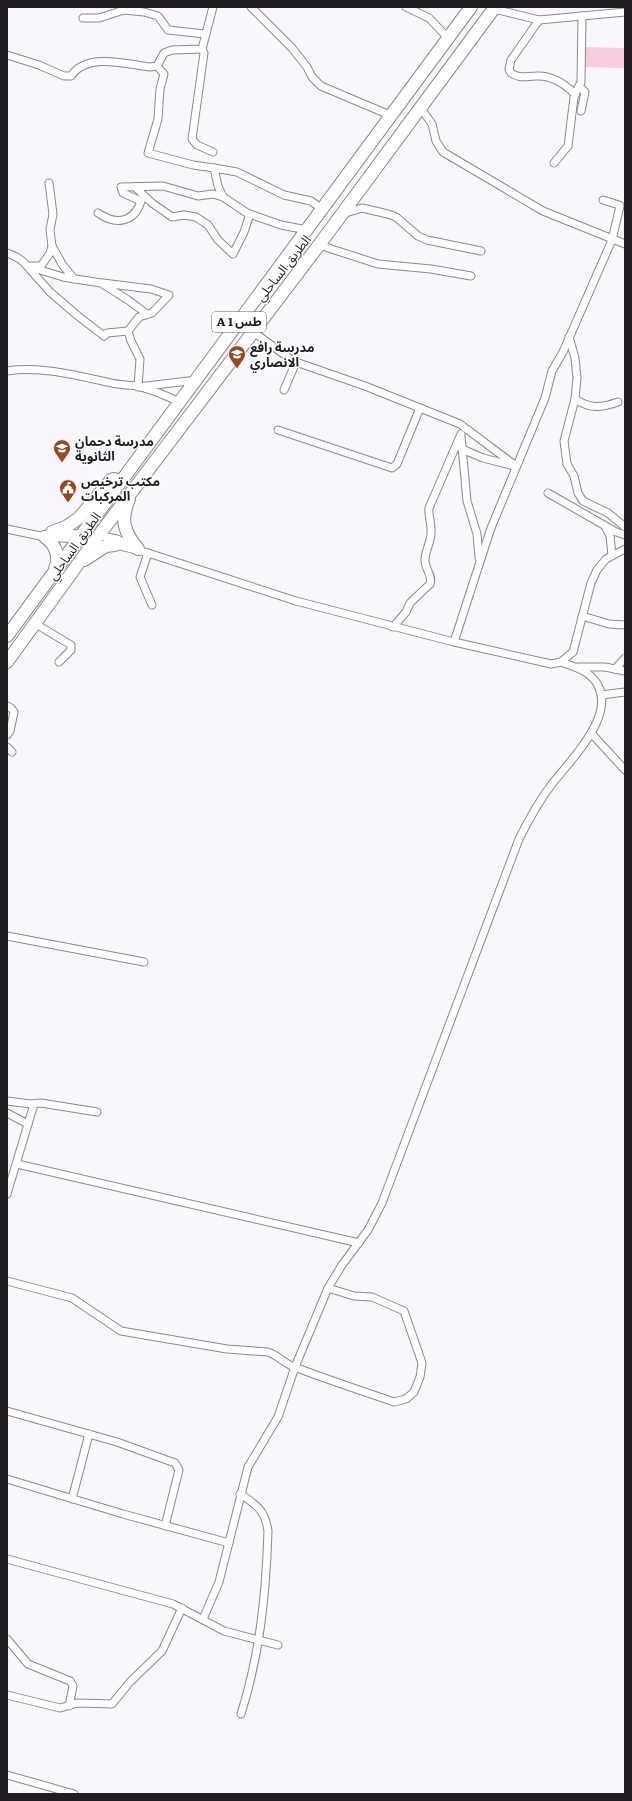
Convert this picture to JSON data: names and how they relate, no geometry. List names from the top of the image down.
{
  "streets": {
    "highway": ["الطريق الساحلي", "A 1 طس"]
  },
  "places": {
    "school or university": ["مدرسة رافع الانصاري", "مدرسة دحمان الثانوية"],
    "public building": ["مكتب ترخيص المركبات"]
  }
}
